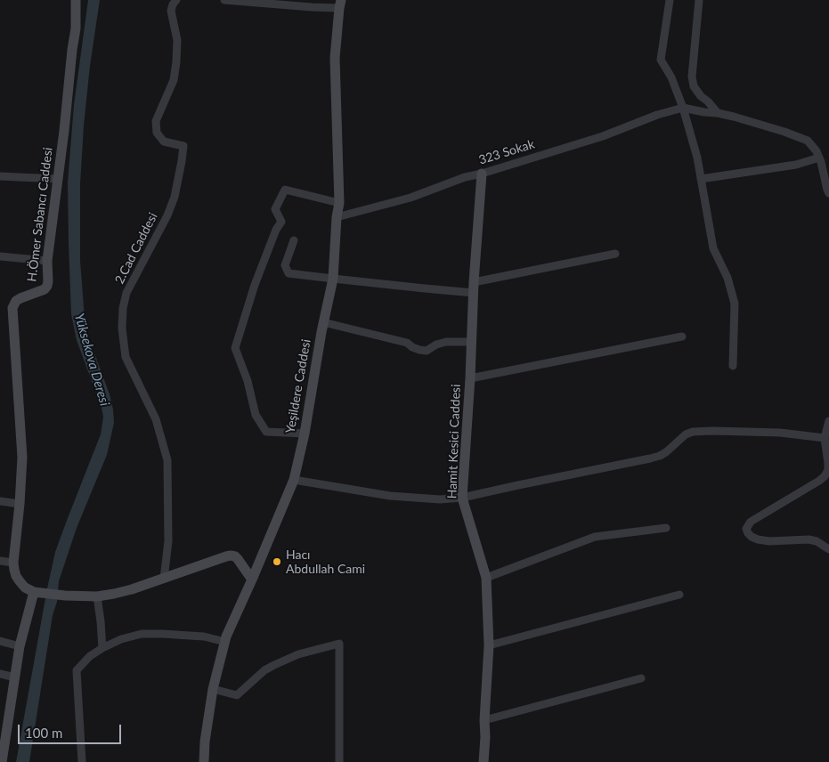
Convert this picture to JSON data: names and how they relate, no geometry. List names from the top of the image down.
{
  "streets": {
    "street": [
      "323 Sokak",
      "H.Ömer Sabancı Caddesi",
      "2.Cad Caddesi",
      "Yeşildere Caddesi",
      "Hamit Kesici Caddesi"
    ]
  },
  "crossings": [
    ["323 Sokak", "Yeşildere Caddesi"],
    ["323 Sokak", "Hamit Kesici Caddesi"]
  ],
  "water": ["Yüksekova Deresi"],
  "places": ["Hacı Abdullah Cami"],
  "scale_bar": "100 m"
}
